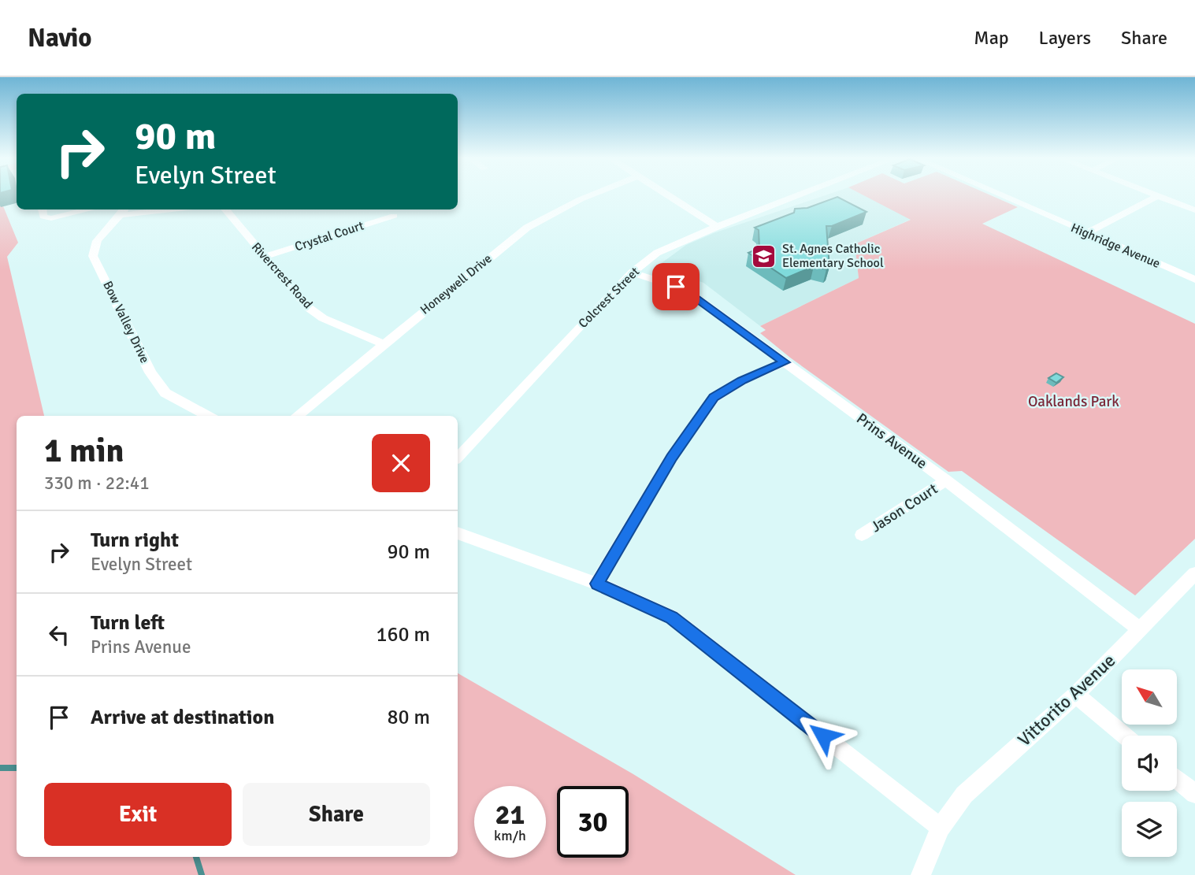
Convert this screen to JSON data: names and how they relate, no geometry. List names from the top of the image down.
{
  "streets": {
    "street": [
      "Crystal Court",
      "Highridge Avenue",
      "Rivercrest Road",
      "Honeywell Drive",
      "Colcrest Street",
      "Bow Valley Drive",
      "Prins Avenue",
      "Jason Court",
      "Vittorito Avenue"
    ]
  },
  "crossings": [
    ["Crystal Court", "Rivercrest Road"],
    ["Rivercrest Road", "Honeywell Drive"],
    ["Colcrest Street", "Prins Avenue"],
    ["Prins Avenue", "Jason Court"],
    ["Prins Avenue", "Vittorito Avenue"]
  ],
  "parks": ["Oaklands Park"],
  "places": {
    "school or university": ["St. Agnes Catholic Elementary School"]
  },
  "north": "top left",
  "page": {
    "header": "Navio",
    "nav": ["Map", "Layers", "Share"],
    "turn": ["90 m", "Evelyn Street"],
    "heading": ["1 min", "330 m · 22:41"],
    "list": [
      {
        "name": "Turn right",
        "note": "Evelyn Street",
        "value": "90 m"
      },
      {
        "name": "Turn left",
        "note": "Prins Avenue",
        "value": "160 m"
      },
      {
        "name": "Arrive at destination",
        "value": "80 m"
      }
    ],
    "buttons": ["Exit", "Share"],
    "speed": "21 km/h",
    "limit": "30"
  }
}
